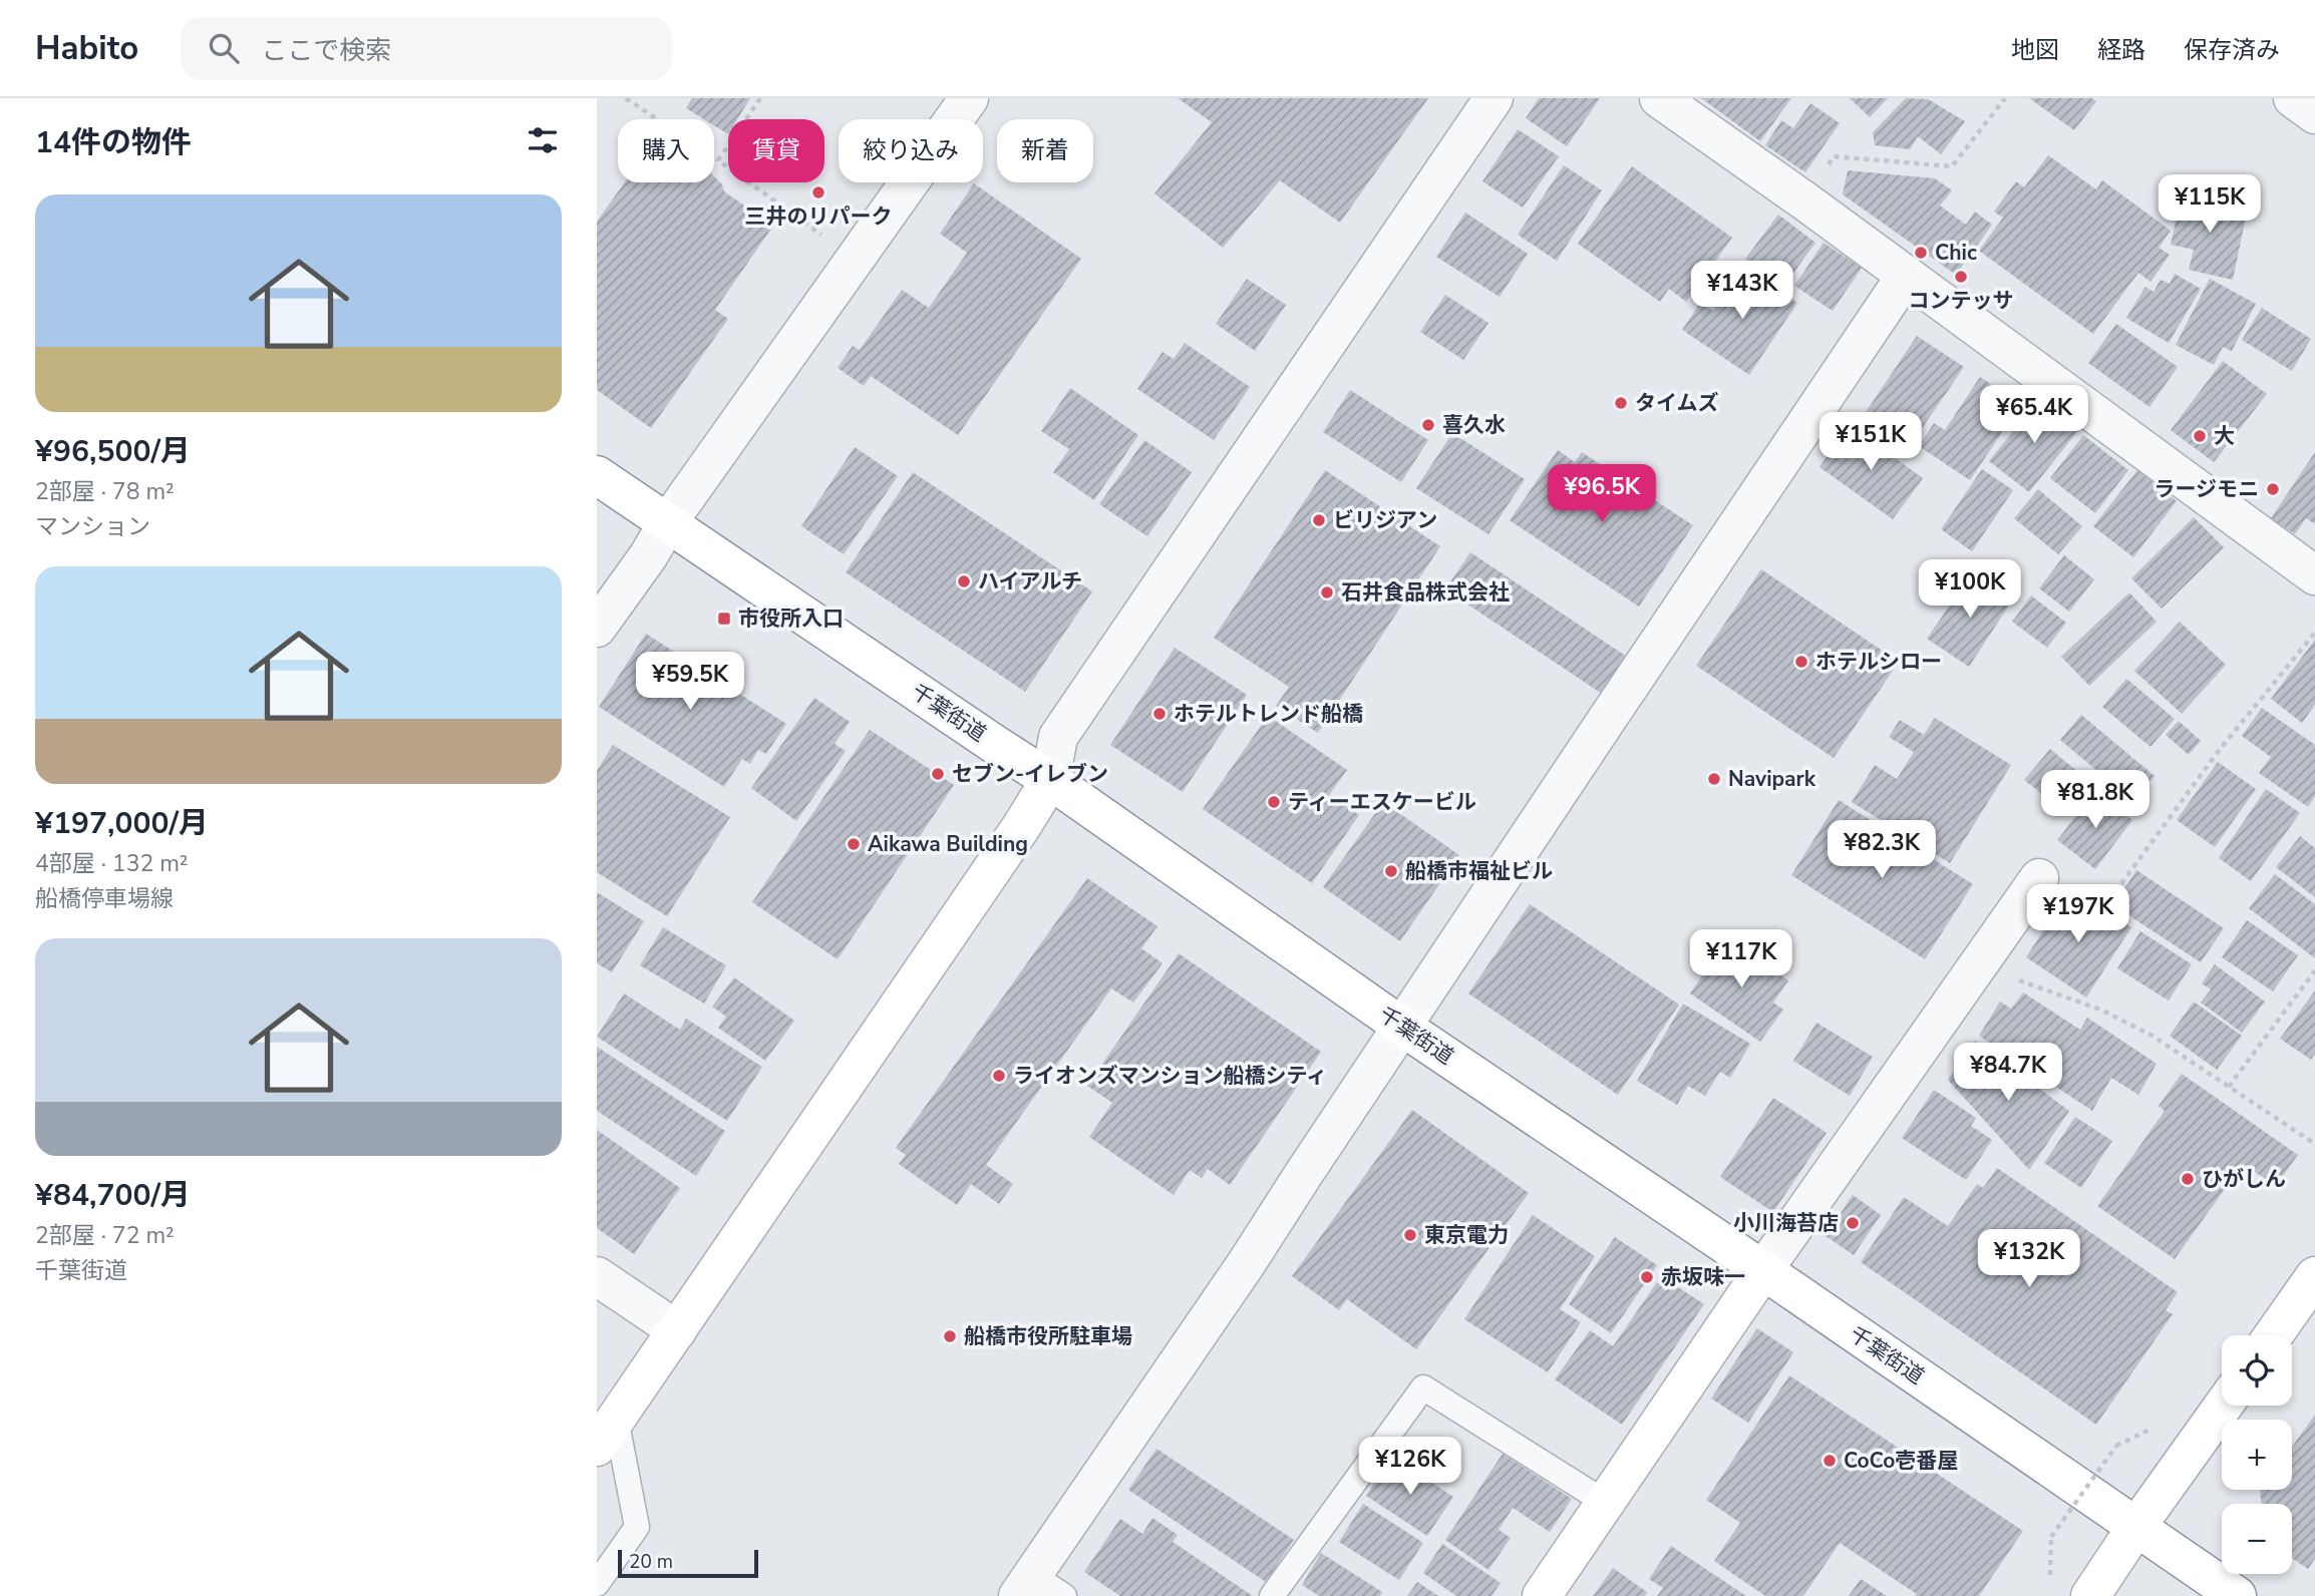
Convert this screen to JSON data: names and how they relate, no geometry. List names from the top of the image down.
{
  "streets": {
    "main road": ["千葉街道"]
  },
  "places": {
    "other": [
      "三井のリパーク",
      "Chic",
      "コンテッサ",
      "タイムズ",
      "喜久水",
      "大",
      "ラージモニ",
      "ビリジアン",
      "ハイアルチ",
      "石井食品株式会社",
      "ホテルシロー",
      "ホテルトレンド船橋",
      "セブン-イレブン",
      "Navipark",
      "ティーエスケービル",
      "Aikawa Building",
      "船橋市福祉ビル",
      "ライオンズマンション船橋シティ",
      "ひがしん",
      "小川海苔店",
      "東京電力",
      "赤坂味一",
      "船橋市役所駐車場",
      "CoCo壱番屋"
    ],
    "transit": ["市役所入口"]
  },
  "scale_bar": "20 m",
  "page": {
    "header": "Habito",
    "search": "ここで検索",
    "nav": ["地図", "経路", "保存済み"],
    "heading": "14件の物件",
    "chip": [
      "購入",
      "賃貸",
      "絞り込み",
      "新着"
    ],
    "price": [
      "¥115K",
      "¥143K",
      "¥65.4K",
      "¥151K",
      "¥96.5K",
      "¥100K",
      "¥59.5K",
      "¥81.8K",
      "¥82.3K",
      "¥197K",
      "¥117K",
      "¥84.7K",
      "¥132K",
      "¥126K"
    ],
    "list": [
      {
        "name": "¥96,500/月",
        "note": "2部屋 · 78 m² · マンション"
      },
      {
        "name": "¥197,000/月",
        "note": "4部屋 · 132 m² · 船橋停車場線"
      },
      {
        "name": "¥84,700/月",
        "note": "2部屋 · 72 m² · 千葉街道"
      }
    ],
    "map_buttons": ["+", "−"],
    "scale": "20 m"
  }
}
